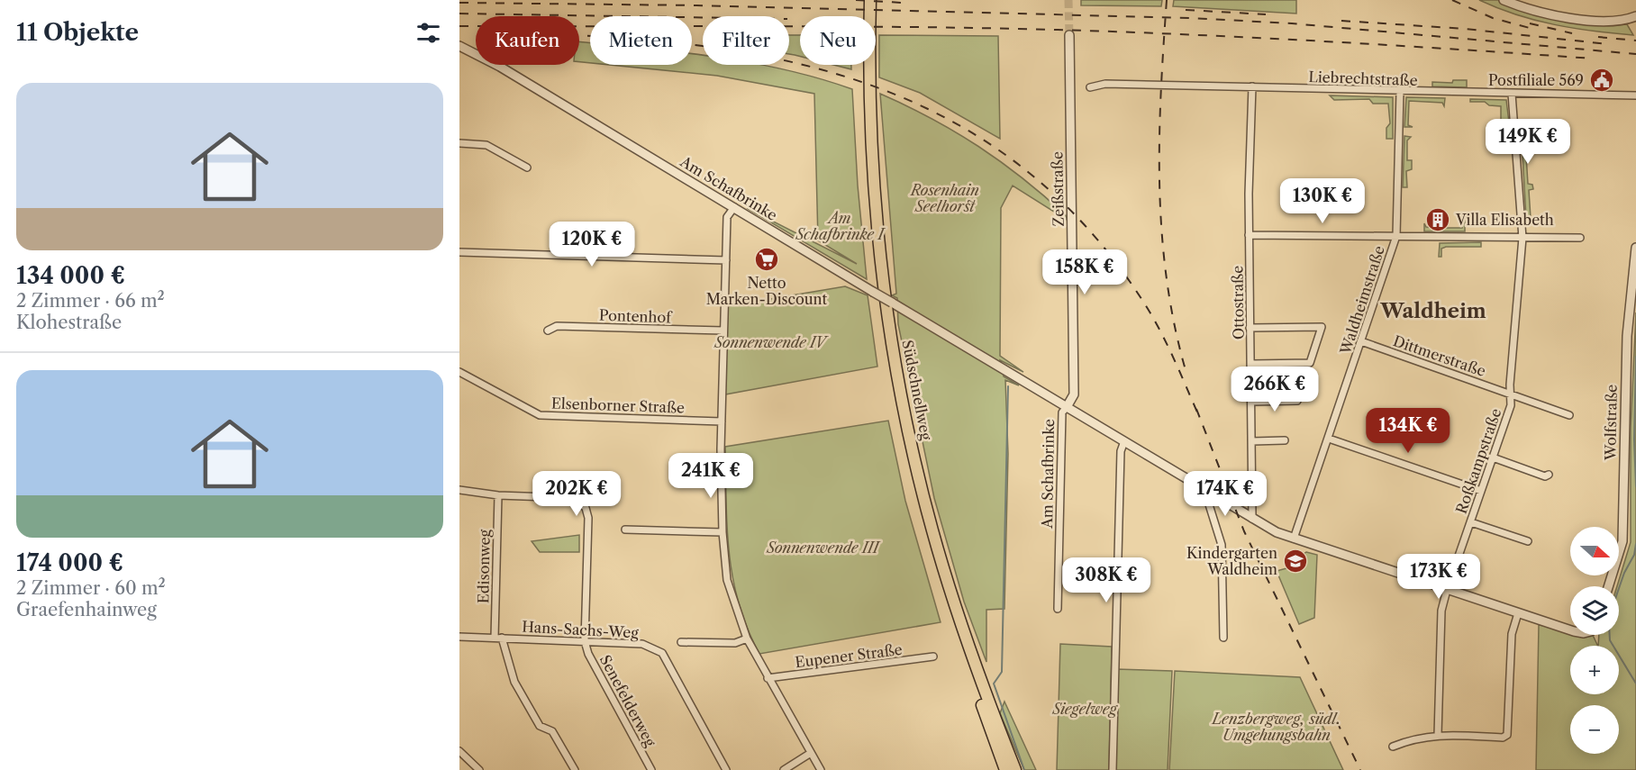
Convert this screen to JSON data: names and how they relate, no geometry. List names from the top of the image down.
{
  "streets": {
    "highway": ["Südschnellweg"],
    "street": [
      "Liebrechtstraße",
      "Am Schafbrinke",
      "Zeißstraße",
      "Waldheimstraße",
      "Ottostraße",
      "Pontenhof",
      "Dittmerstraße",
      "Elsenborner Straße",
      "Wolfstraße",
      "Roßkampstraße",
      "Edisonweg",
      "Hans-Sachs-Weg",
      "Eupener Straße",
      "Senefelderweg"
    ]
  },
  "crossings": [
    ["Liebrechtstraße", "Waldheimstraße"],
    ["Liebrechtstraße", "Ottostraße"],
    ["Liebrechtstraße", "Roßkampstraße"],
    ["Am Schafbrinke", "Zeißstraße"],
    ["Am Schafbrinke", "Waldheimstraße"],
    ["Am Schafbrinke", "Ottostraße"],
    ["Am Schafbrinke", "Roßkampstraße"],
    ["Waldheimstraße", "Dittmerstraße"],
    ["Dittmerstraße", "Roßkampstraße"],
    ["Edisonweg", "Hans-Sachs-Weg"],
    ["Hans-Sachs-Weg", "Senefelderweg"]
  ],
  "districts": ["Waldheim"],
  "parks": [
    "Rosenhain Seelhorst",
    "Am Schafbrinke I",
    "Sonnenwende IV",
    "Sonnenwende III",
    "Siegelweg",
    "Lenzbergweg, südl. Umgehungsbahn"
  ],
  "places": {
    "public building": ["Postfiliale 569"],
    "building": ["Villa Elisabeth"],
    "supermarket": ["Netto Marken-Discount"],
    "school or university": ["Kindergarten Waldheim"]
  },
  "north": "right",
  "page": {
    "heading": "11 Objekte",
    "chip": [
      "Kaufen",
      "Mieten",
      "Filter",
      "Neu"
    ],
    "list": [
      {
        "name": "134 000 €",
        "note": "2 Zimmer · 66 m² · Klohestraße"
      },
      {
        "name": "174 000 €",
        "note": "2 Zimmer · 60 m² · Graefenhainweg"
      }
    ],
    "price": [
      "149K €",
      "130K €",
      "120K €",
      "158K €",
      "266K €",
      "134K €",
      "241K €",
      "202K €",
      "174K €",
      "173K €",
      "308K €"
    ],
    "map_buttons": ["+", "−"]
  }
}
